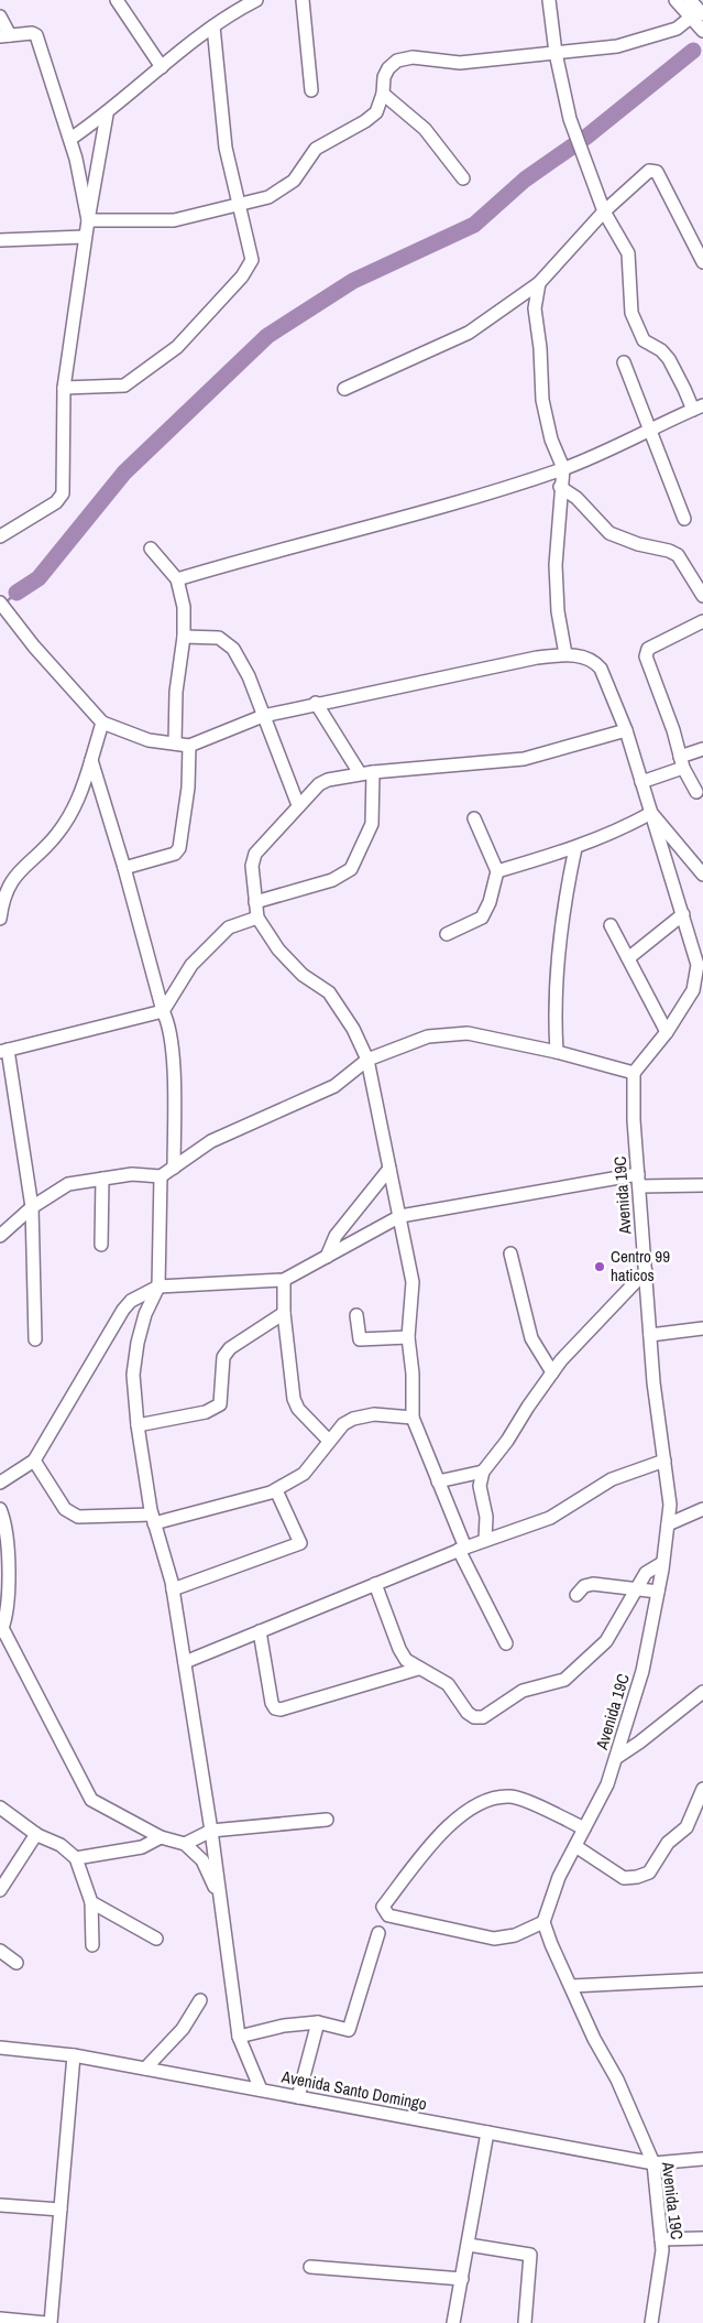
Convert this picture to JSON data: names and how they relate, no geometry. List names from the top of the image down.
{
  "streets": {
    "street": ["Avenida 19C", "Avenida Santo Domingo"]
  },
  "crossings": [
    ["Avenida 19C", "Avenida Santo Domingo"]
  ],
  "places": ["Centro 99 haticos"]
}
